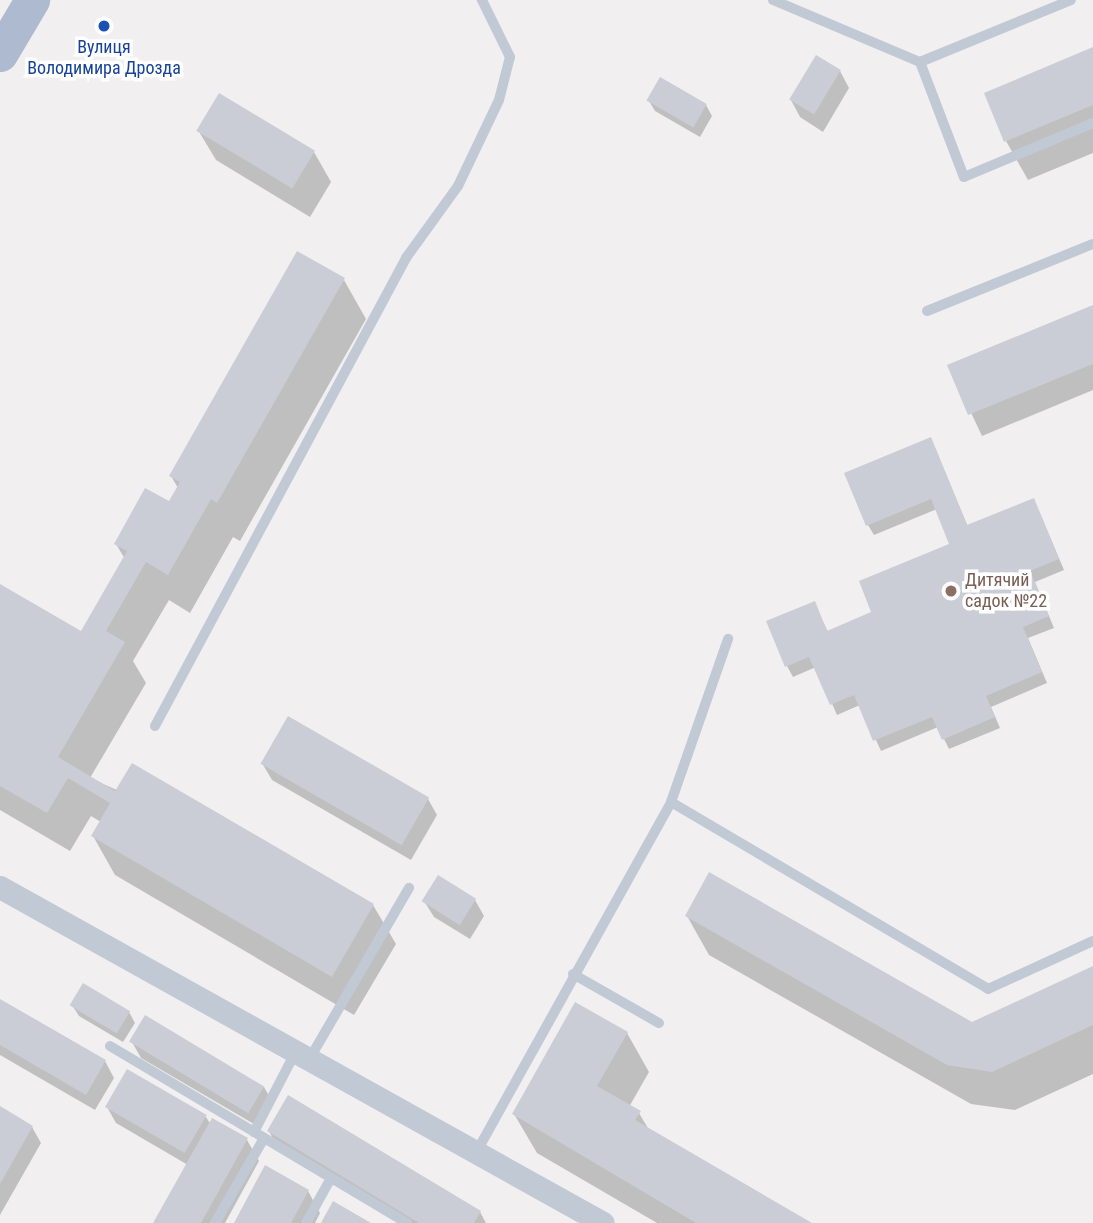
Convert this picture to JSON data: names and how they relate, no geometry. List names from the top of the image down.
{
  "places": ["Вулиця Володимира Дрозда", "Дитячий садок №22"]
}
